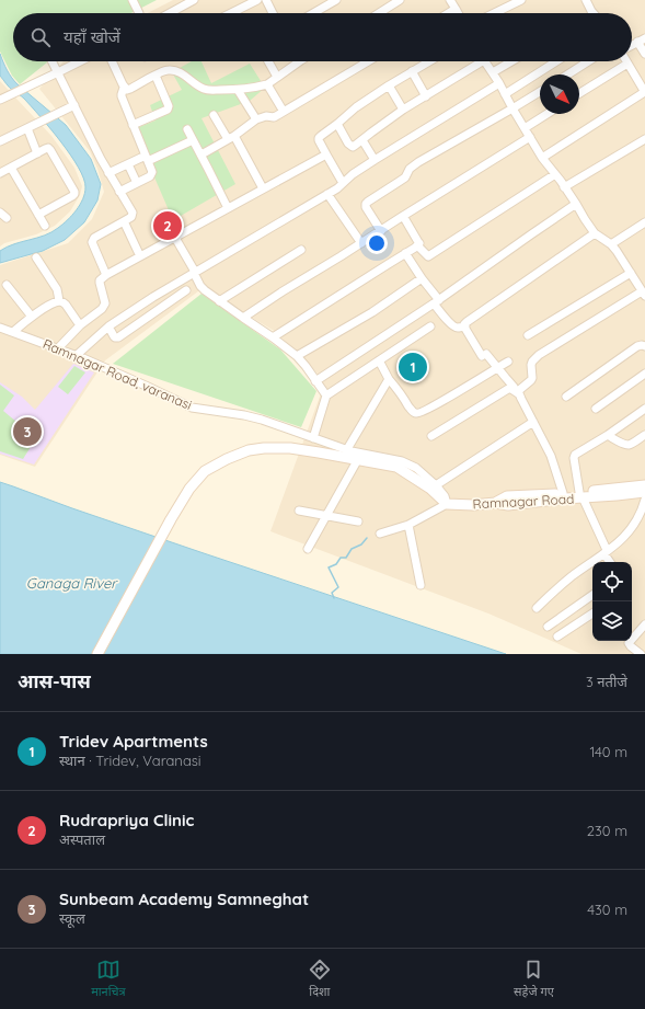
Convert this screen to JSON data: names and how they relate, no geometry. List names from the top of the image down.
{
  "streets": {
    "main road": ["Ramnagar Road"],
    "street": ["Ramnagar Road, varanasi"]
  },
  "crossings": [
    ["Ramnagar Road, varanasi", "Ramnagar Road"]
  ],
  "water": ["Ganaga River"],
  "north": "bottom right",
  "page": {
    "search": "यहाँ खोजें",
    "pins": ["2", "1", "3"],
    "heading": ["आस-पास", "3 नतीजे"],
    "list": [
      {
        "mark": "1",
        "name": "Tridev Apartments",
        "note": "स्थान · Tridev, Varanasi",
        "value": "140 m"
      },
      {
        "mark": "2",
        "name": "Rudrapriya Clinic",
        "note": "अस्पताल",
        "value": "230 m"
      },
      {
        "mark": "3",
        "name": "Sunbeam Academy Samneghat",
        "note": "स्कूल",
        "value": "430 m"
      }
    ],
    "nav": ["मानचित्र", "दिशा", "सहेजे गए"]
  }
}
